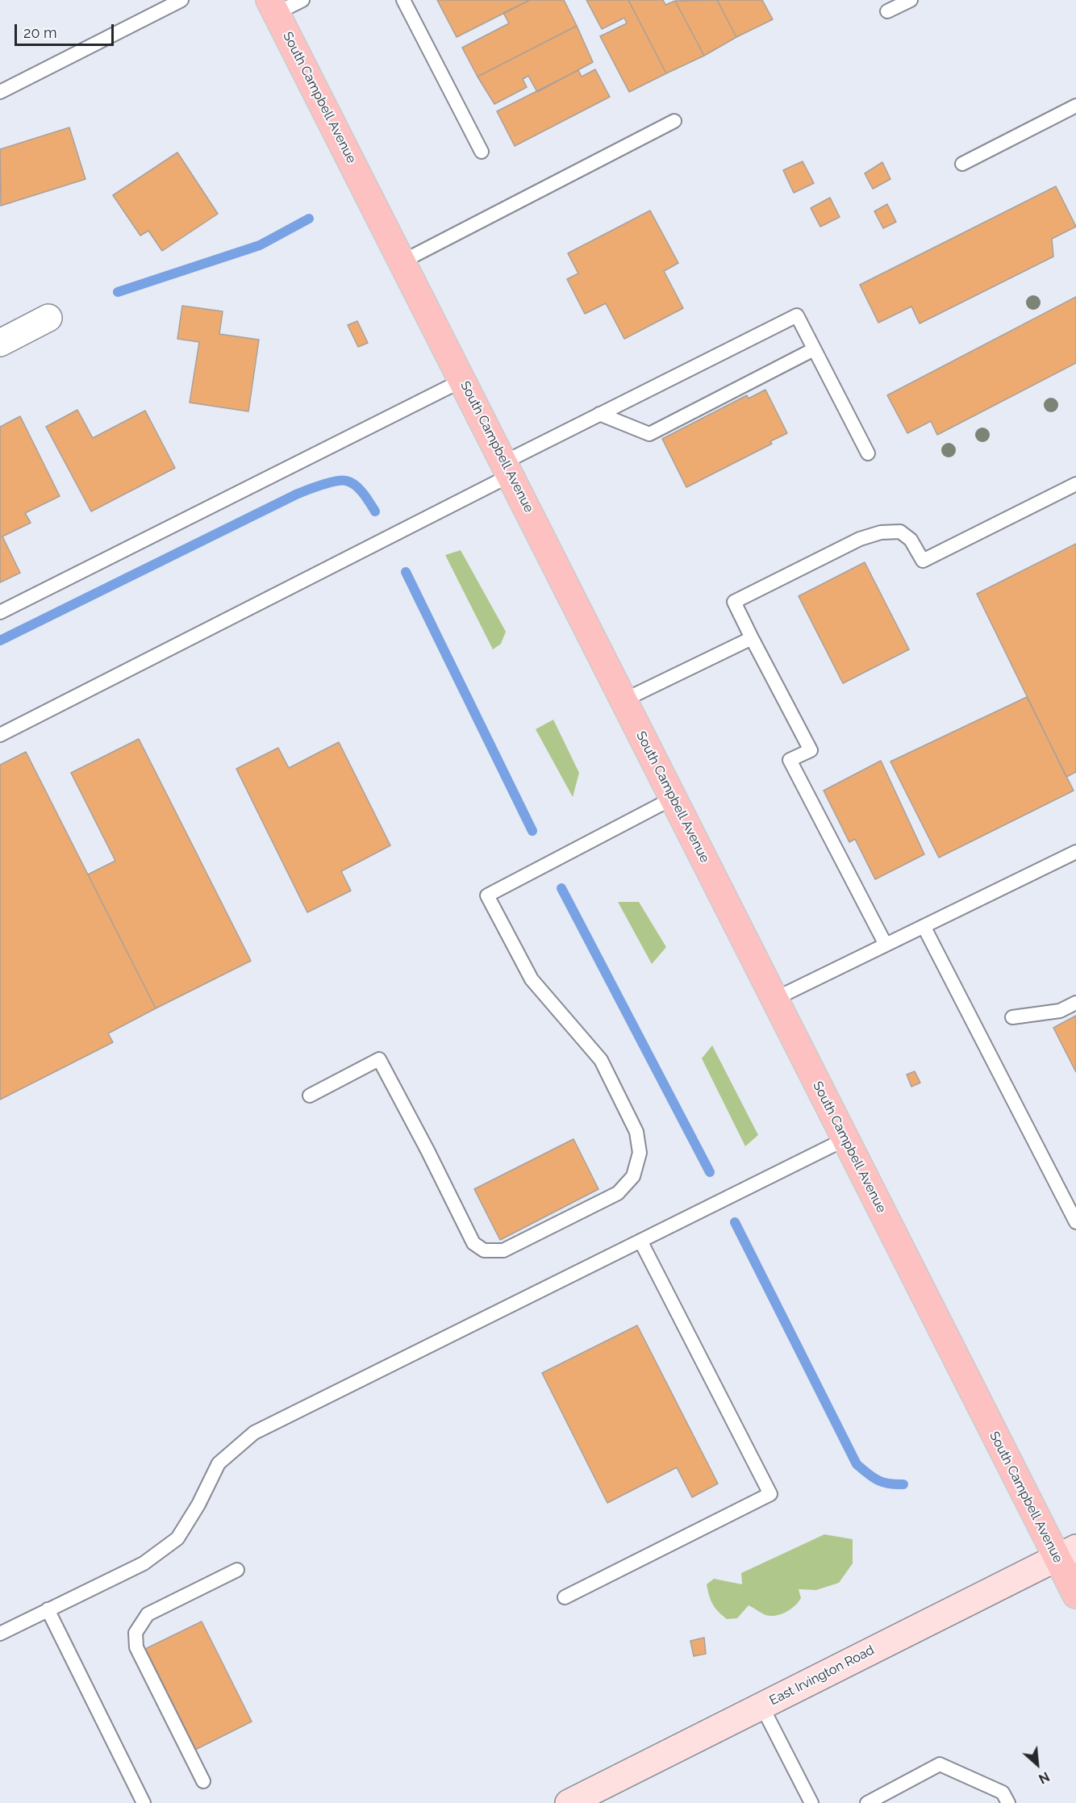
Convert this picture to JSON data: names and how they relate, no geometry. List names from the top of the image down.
{
  "streets": {
    "main road": ["South Campbell Avenue", "East Irvington Road"]
  },
  "crossings": [
    ["South Campbell Avenue", "East Irvington Road"]
  ],
  "scale_bar": "20 m",
  "north": "bottom right"
}
